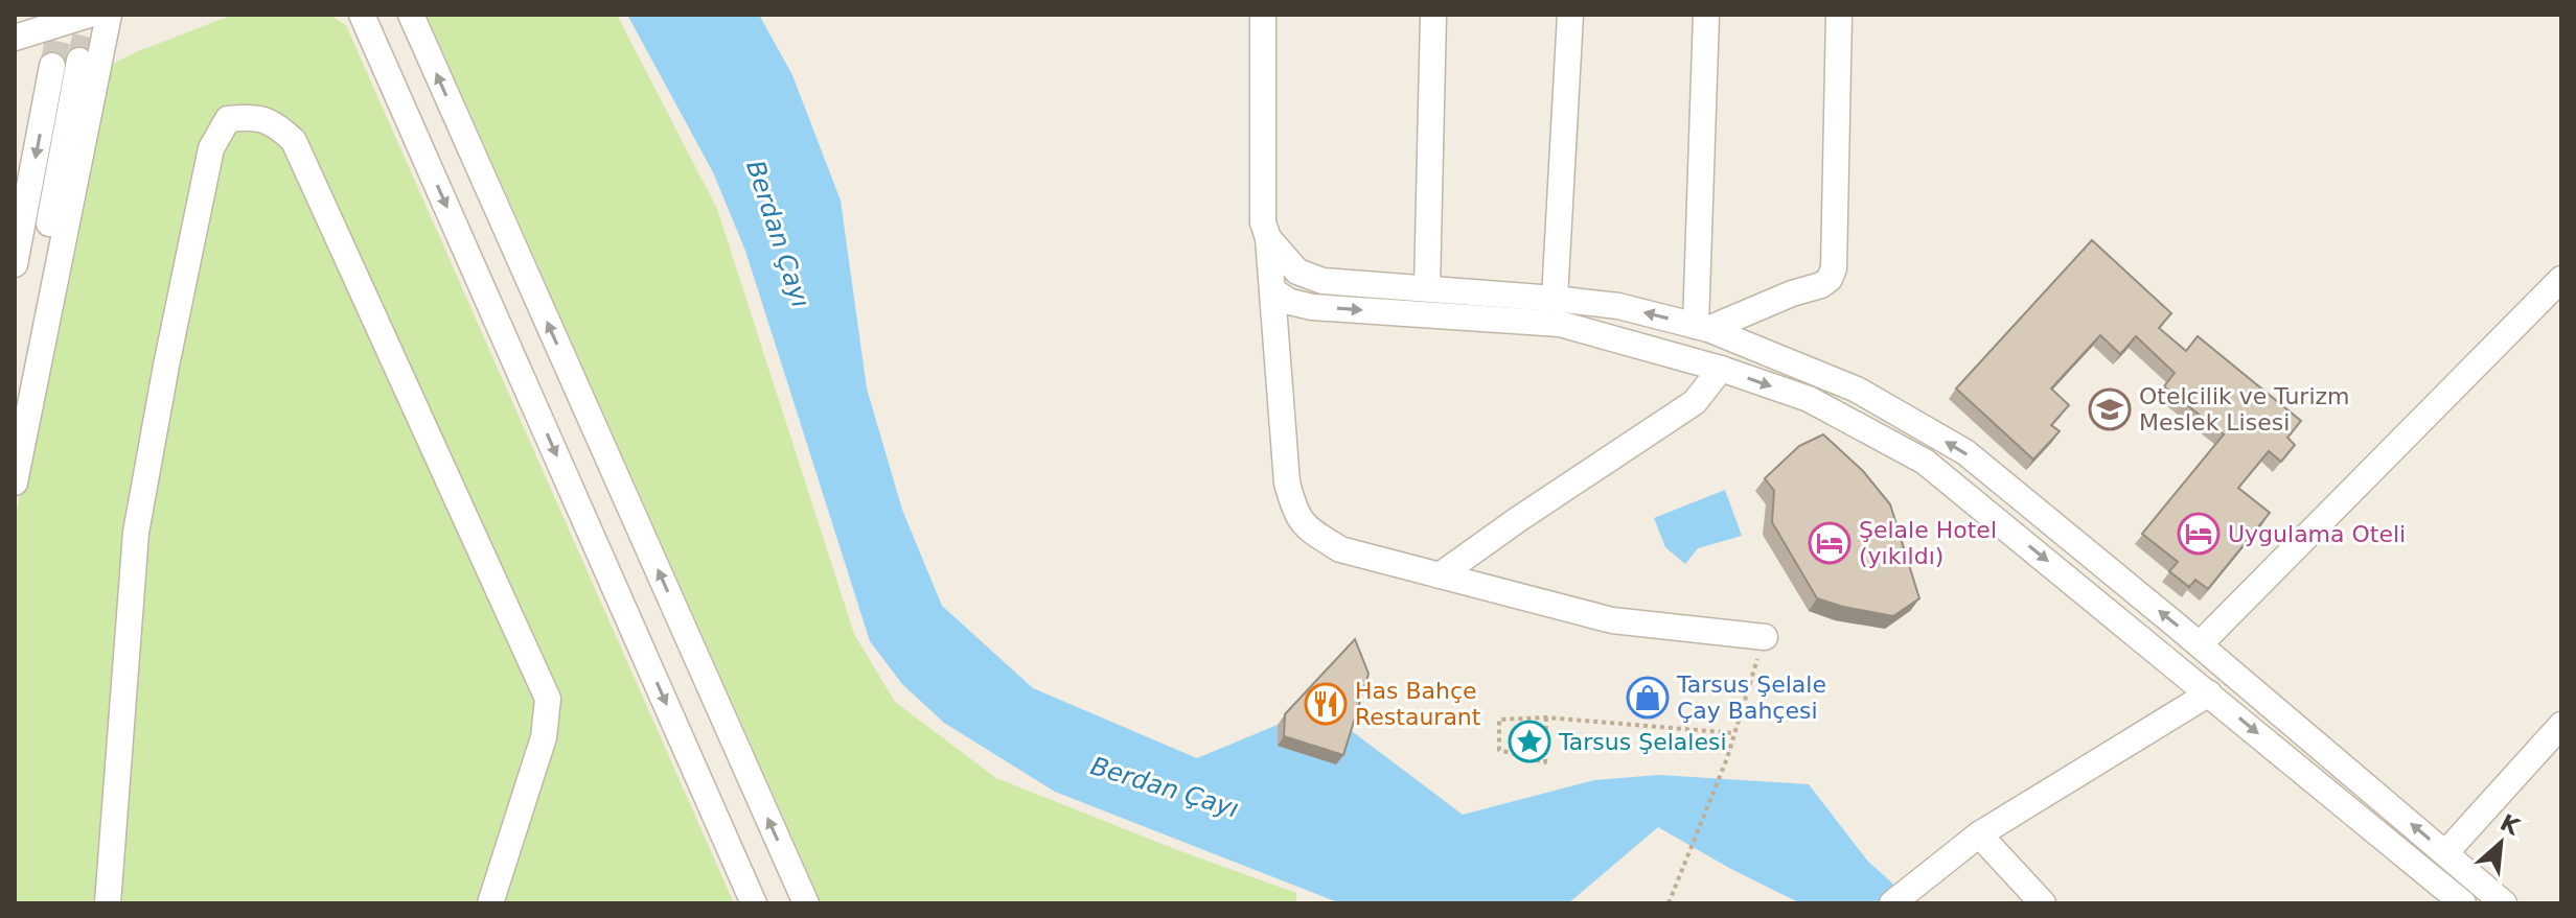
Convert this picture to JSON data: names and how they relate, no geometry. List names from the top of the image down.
{
  "water": ["Berdan Çayı"],
  "places": {
    "school or university": ["Otelcilik ve Turizm Meslek Lisesi"],
    "hotel": ["Uygulama Oteli", "Şelale Hotel (yıkıldı)"],
    "shop": ["Tarsus Şelale Çay Bahçesi"],
    "restaurant": ["Has Bahçe Restaurant"],
    "place": ["Tarsus Şelalesi"]
  },
  "north": "top right"
}
